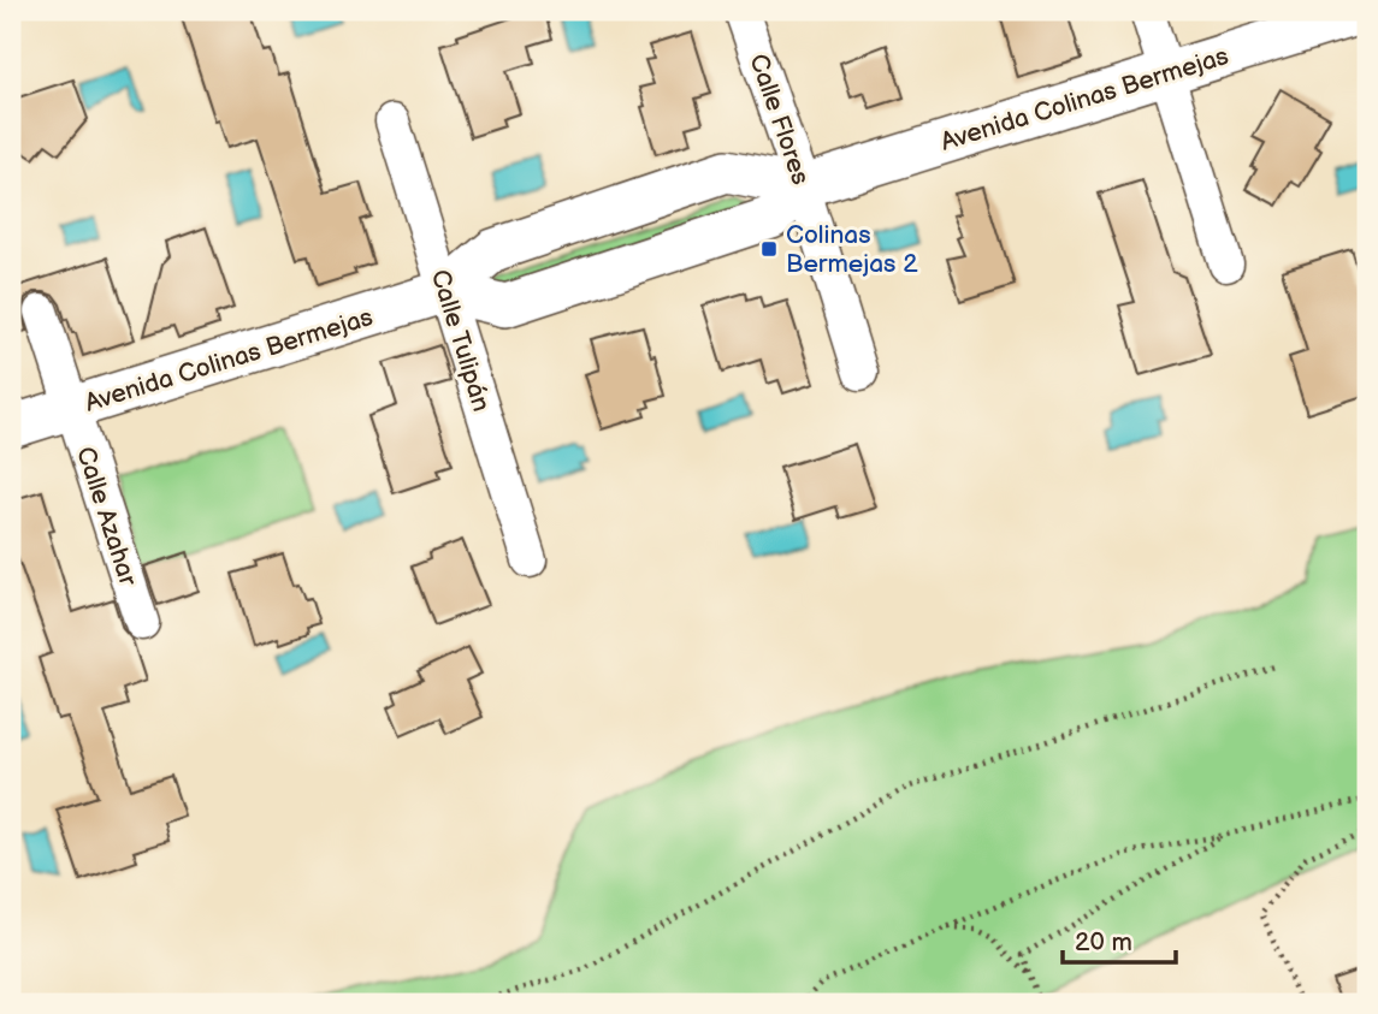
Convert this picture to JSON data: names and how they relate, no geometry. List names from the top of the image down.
{
  "streets": {
    "street": [
      "Avenida Colinas Bermejas",
      "Calle Flores",
      "Calle Tulipán",
      "Calle Azahar"
    ]
  },
  "crossings": [
    ["Avenida Colinas Bermejas", "Calle Flores"],
    ["Avenida Colinas Bermejas", "Calle Tulipán"],
    ["Avenida Colinas Bermejas", "Calle Azahar"]
  ],
  "places": {
    "transit": ["Colinas Bermejas 2"]
  },
  "scale_bar": "20 m"
}
